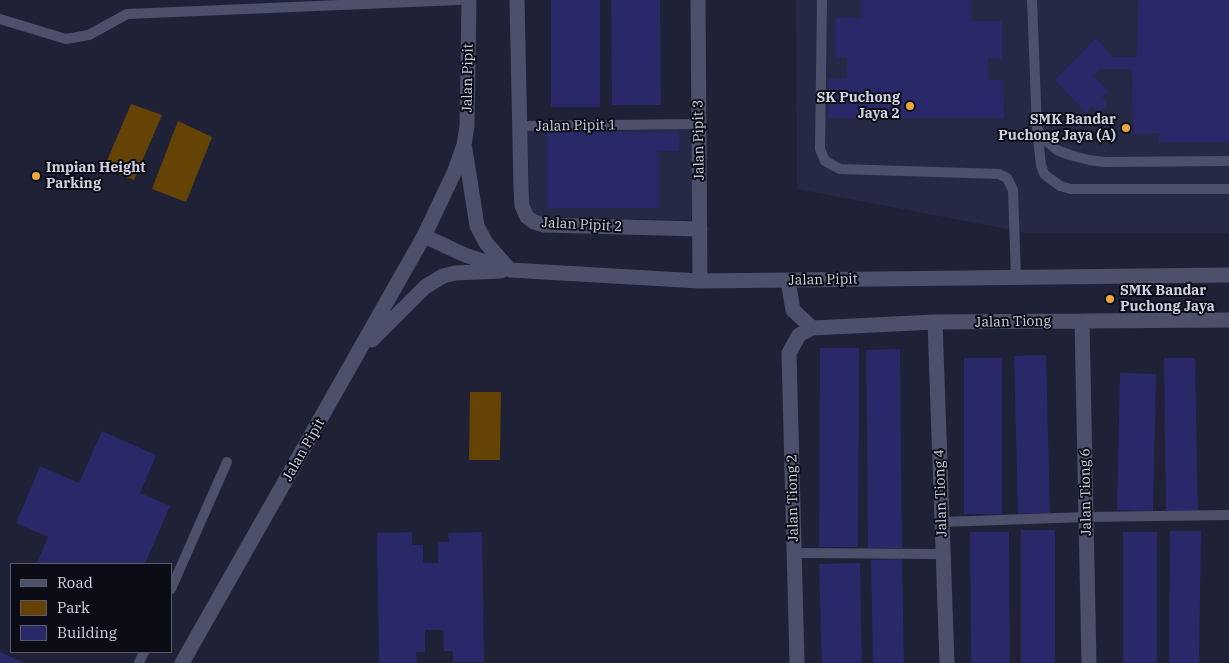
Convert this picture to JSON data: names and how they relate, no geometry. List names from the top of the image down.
{
  "streets": {
    "street": [
      "Jalan Pipit",
      "Jalan Pipit 1",
      "Jalan Pipit 3",
      "Jalan Pipit 2",
      "Jalan Tiong",
      "Jalan Tiong 6",
      "Jalan Tiong 4",
      "Jalan Tiong 2"
    ]
  },
  "crossings": [
    ["Jalan Pipit", "Jalan Pipit 3"],
    ["Jalan Pipit 1", "Jalan Pipit 3"],
    ["Jalan Pipit 1", "Jalan Pipit 2"],
    ["Jalan Pipit 3", "Jalan Pipit 2"],
    ["Jalan Tiong", "Jalan Tiong 6"],
    ["Jalan Tiong", "Jalan Tiong 4"],
    ["Jalan Tiong", "Jalan Tiong 2"]
  ],
  "places": [
    "SK Puchong Jaya 2",
    "SMK Bandar Puchong Jaya (A)",
    "Impian Height Parking",
    "SMK Bandar Puchong Jaya"
  ],
  "legend": ["Road", "Park", "Building"]
}
